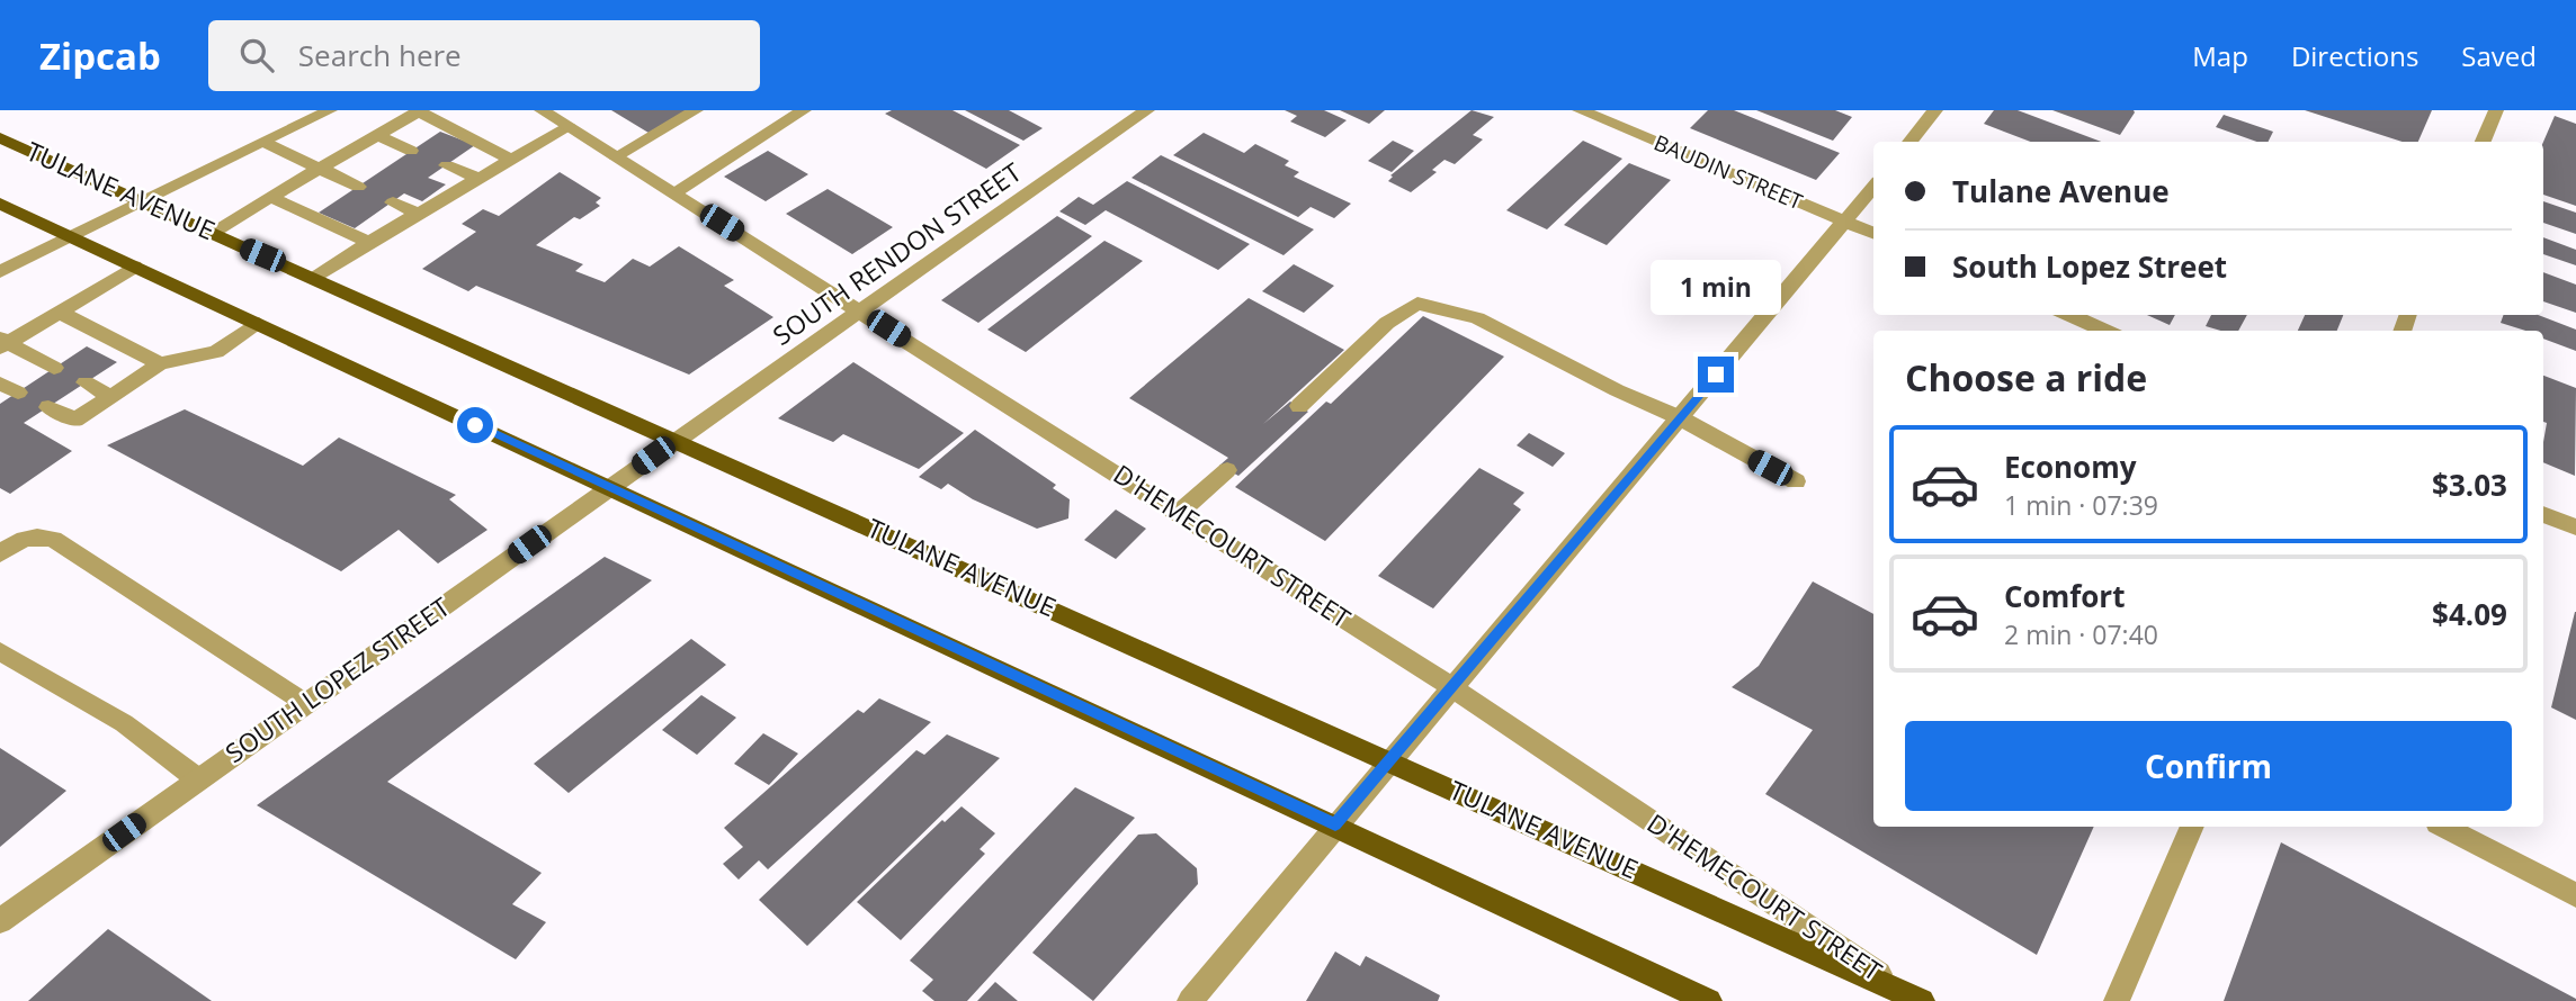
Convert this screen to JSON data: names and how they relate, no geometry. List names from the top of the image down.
{
  "streets": {
    "main road": ["TULANE AVENUE"],
    "street": [
      "BAUDIN STREET",
      "SOUTH RENDON STREET",
      "D'HEMECOURT STREET",
      "SOUTH LOPEZ STREET"
    ]
  },
  "crossings": [
    ["TULANE AVENUE", "SOUTH RENDON STREET"],
    ["TULANE AVENUE", "D'HEMECOURT STREET"],
    ["TULANE AVENUE", "SOUTH LOPEZ STREET"],
    ["SOUTH RENDON STREET", "D'HEMECOURT STREET"],
    ["SOUTH RENDON STREET", "SOUTH LOPEZ STREET"]
  ],
  "page": {
    "header": "Zipcab",
    "search": "Search here",
    "nav": ["Map", "Directions", "Saved"],
    "banner": ["Tulane Avenue", "South Lopez Street"],
    "bubble": "1 min",
    "heading": "Choose a ride",
    "list": [
      {
        "name": "Economy",
        "note": "1 min · 07:39",
        "value": "$3.03"
      },
      {
        "name": "Comfort",
        "note": "2 min · 07:40",
        "value": "$4.09"
      }
    ],
    "buttons": "Confirm"
  }
}
